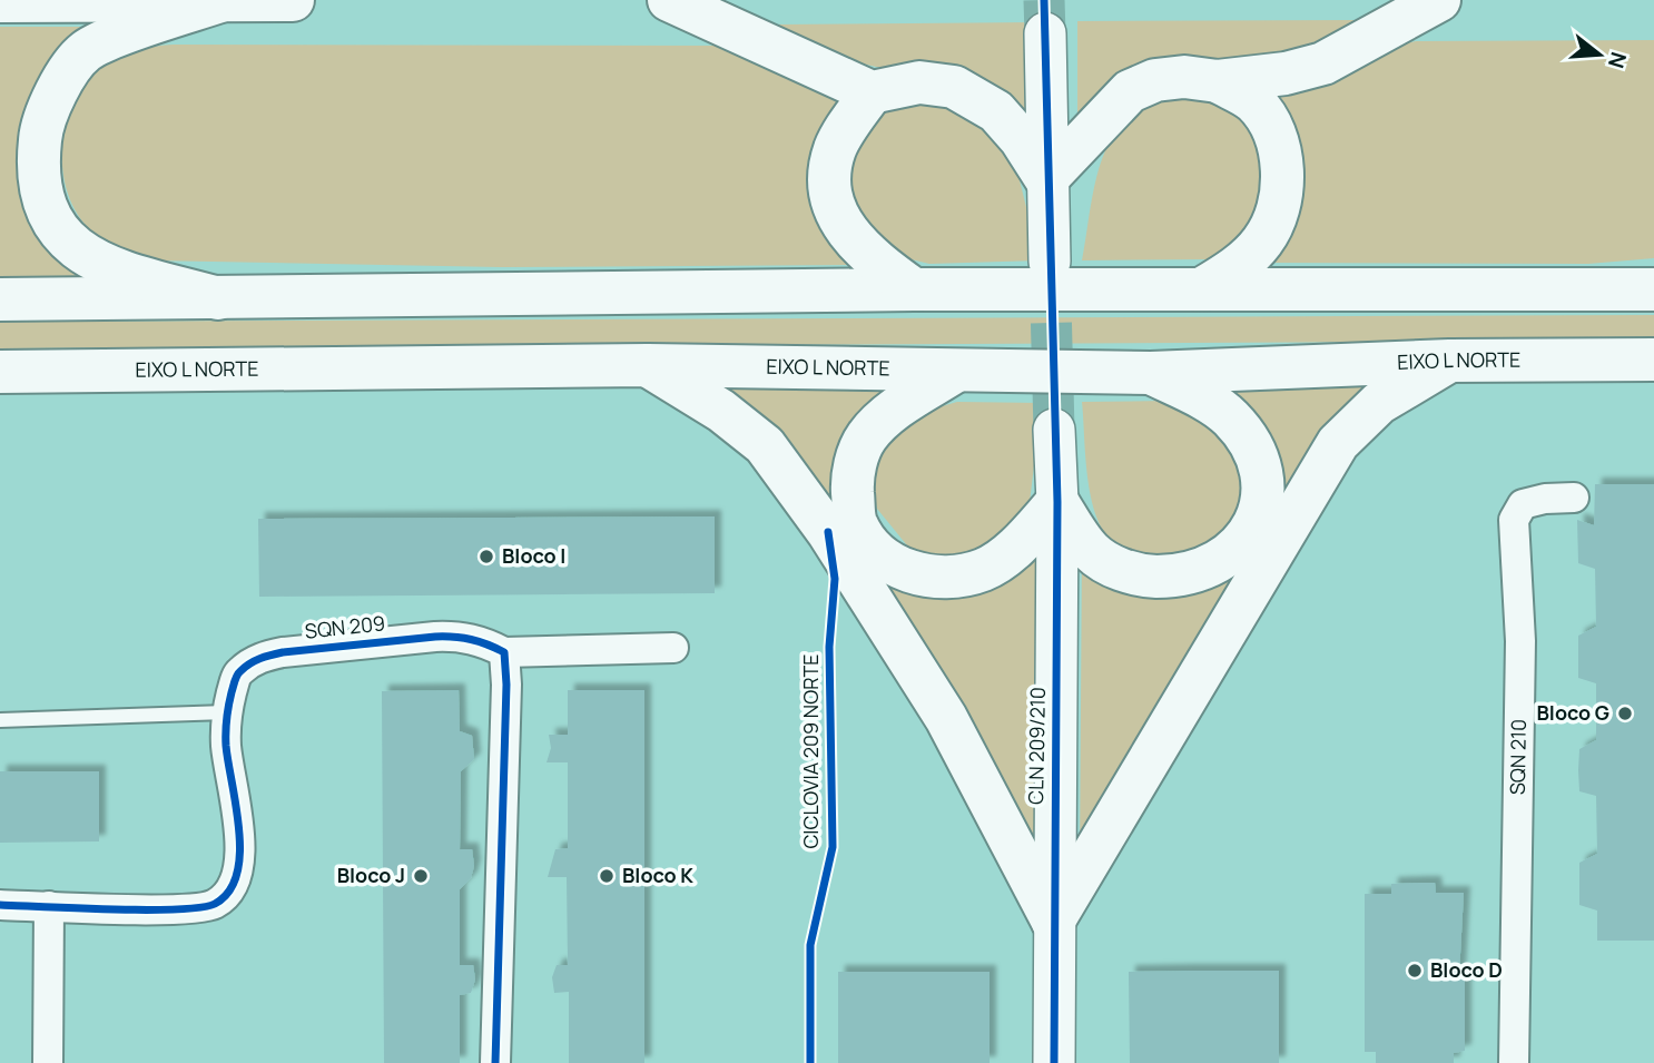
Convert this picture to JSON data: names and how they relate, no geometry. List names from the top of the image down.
{
  "streets": {
    "main road": ["EIXO L NORTE"],
    "street": ["SQN 209", "CLN 209/210", "SQN 210"],
    "cycle path": ["CICLOVIA 209 NORTE"]
  },
  "places": [
    "Bloco I",
    "Bloco G",
    "Bloco J",
    "Bloco K",
    "Bloco D"
  ],
  "north": "right"
}
